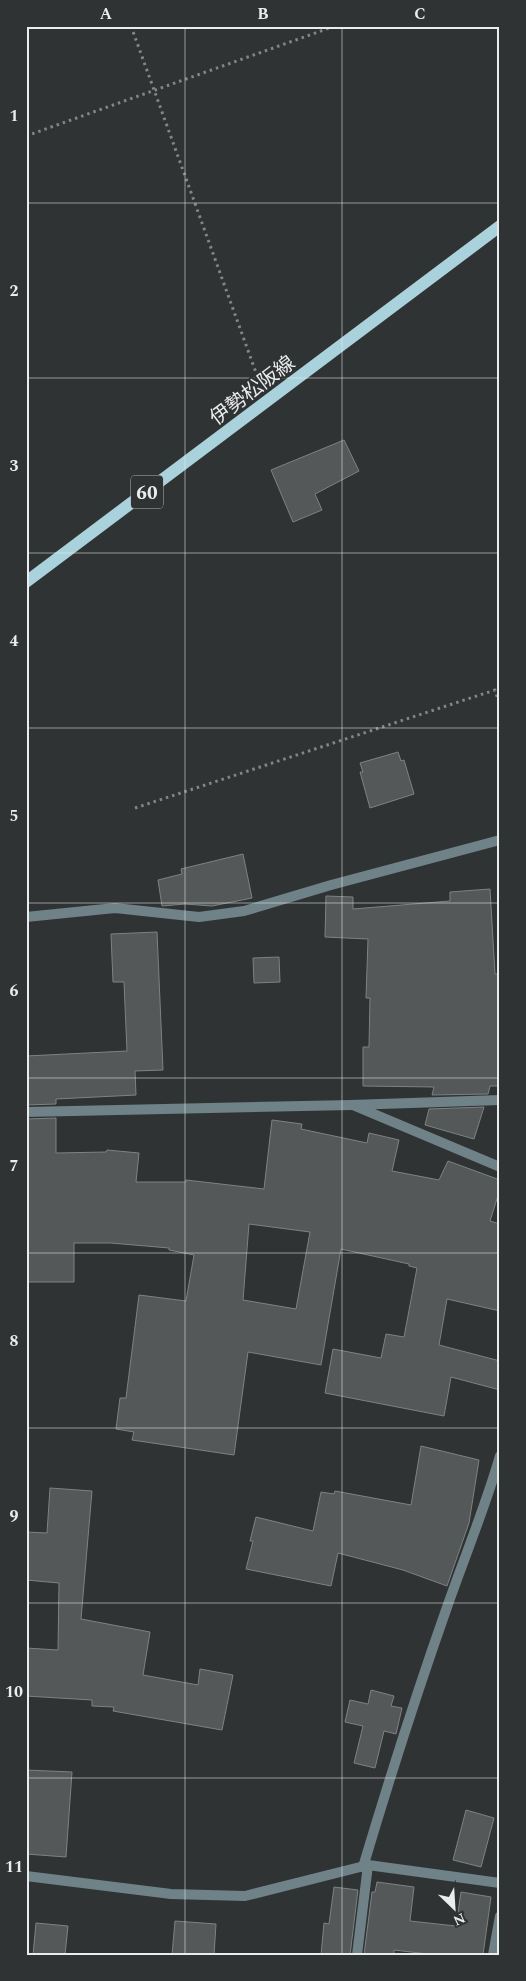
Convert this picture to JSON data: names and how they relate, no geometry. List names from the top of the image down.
{
  "streets": {
    "main road": ["伊勢松阪線", "60"]
  },
  "north": "bottom right",
  "grid": {
    "columns": ["A", "B", "C"],
    "rows": [
      "1",
      "2",
      "3",
      "4",
      "5",
      "6",
      "7",
      "8",
      "9",
      "10",
      "11"
    ]
  }
}
